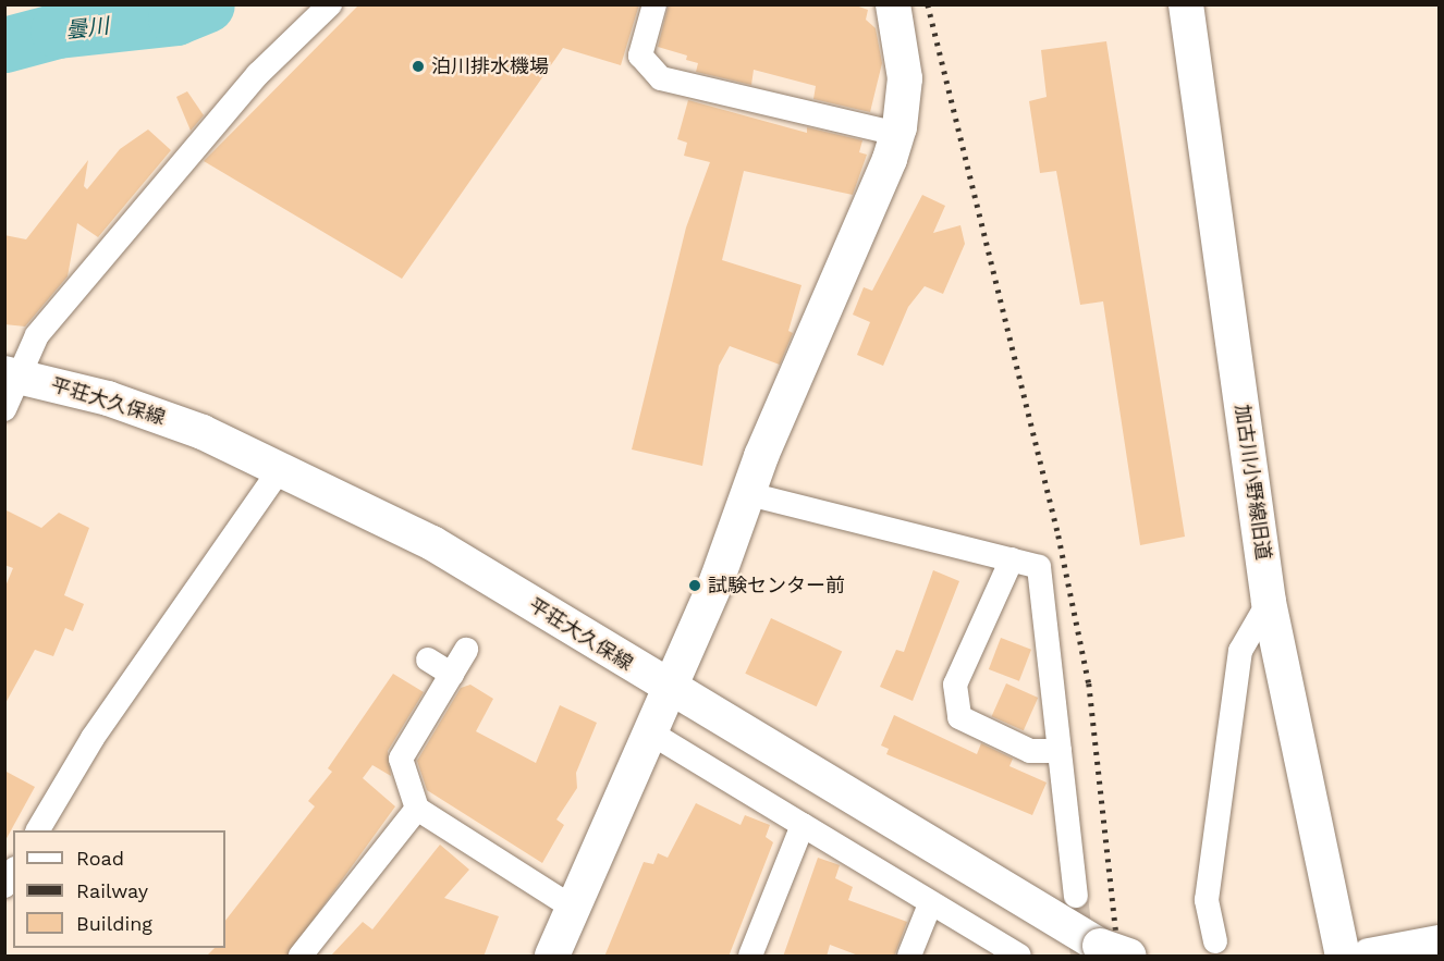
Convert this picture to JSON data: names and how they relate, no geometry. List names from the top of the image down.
{
  "streets": {
    "street": ["平荘大久保線", "加古川小野線旧道"]
  },
  "water": ["曇川"],
  "places": ["泊川排水機場", "試験センター前"],
  "legend": ["Road", "Railway", "Building"]
}
